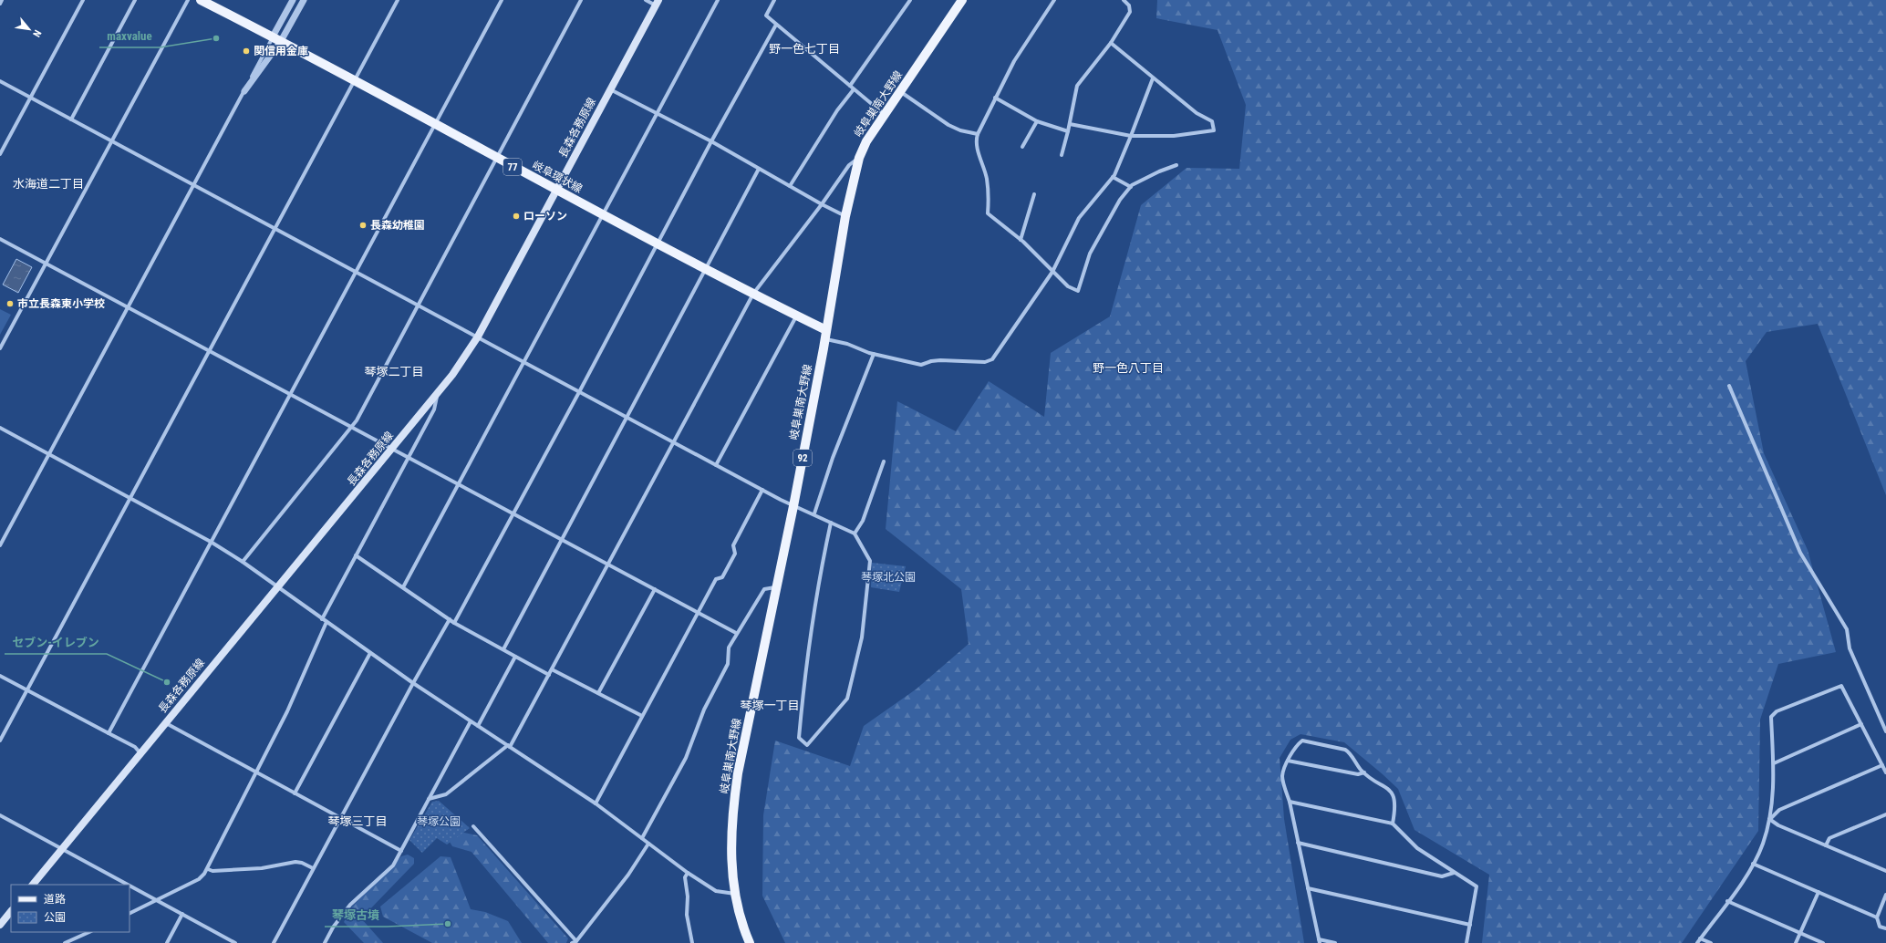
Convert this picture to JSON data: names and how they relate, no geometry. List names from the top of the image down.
{
  "streets": {
    "main road": [
      "岐阜巣南大野線",
      "長森各務原線",
      "77",
      "岐阜環状線",
      "92"
    ]
  },
  "crossings": [
    ["岐阜巣南大野線", "岐阜環状線"],
    ["長森各務原線", "岐阜環状線"]
  ],
  "districts": [
    "野一色七丁目",
    "水海道二丁目",
    "野一色八丁目",
    "琴塚二丁目",
    "琴塚一丁目",
    "琴塚三丁目"
  ],
  "parks": ["琴塚北公園", "琴塚公園"],
  "places": [
    "maxvalue",
    "関信用金庫",
    "ローソン",
    "長森幼稚園",
    "市立長森東小学校",
    "セブン-イレブン",
    "琴塚古墳"
  ],
  "legend": ["道路", "公園"],
  "north": "bottom right"
}
